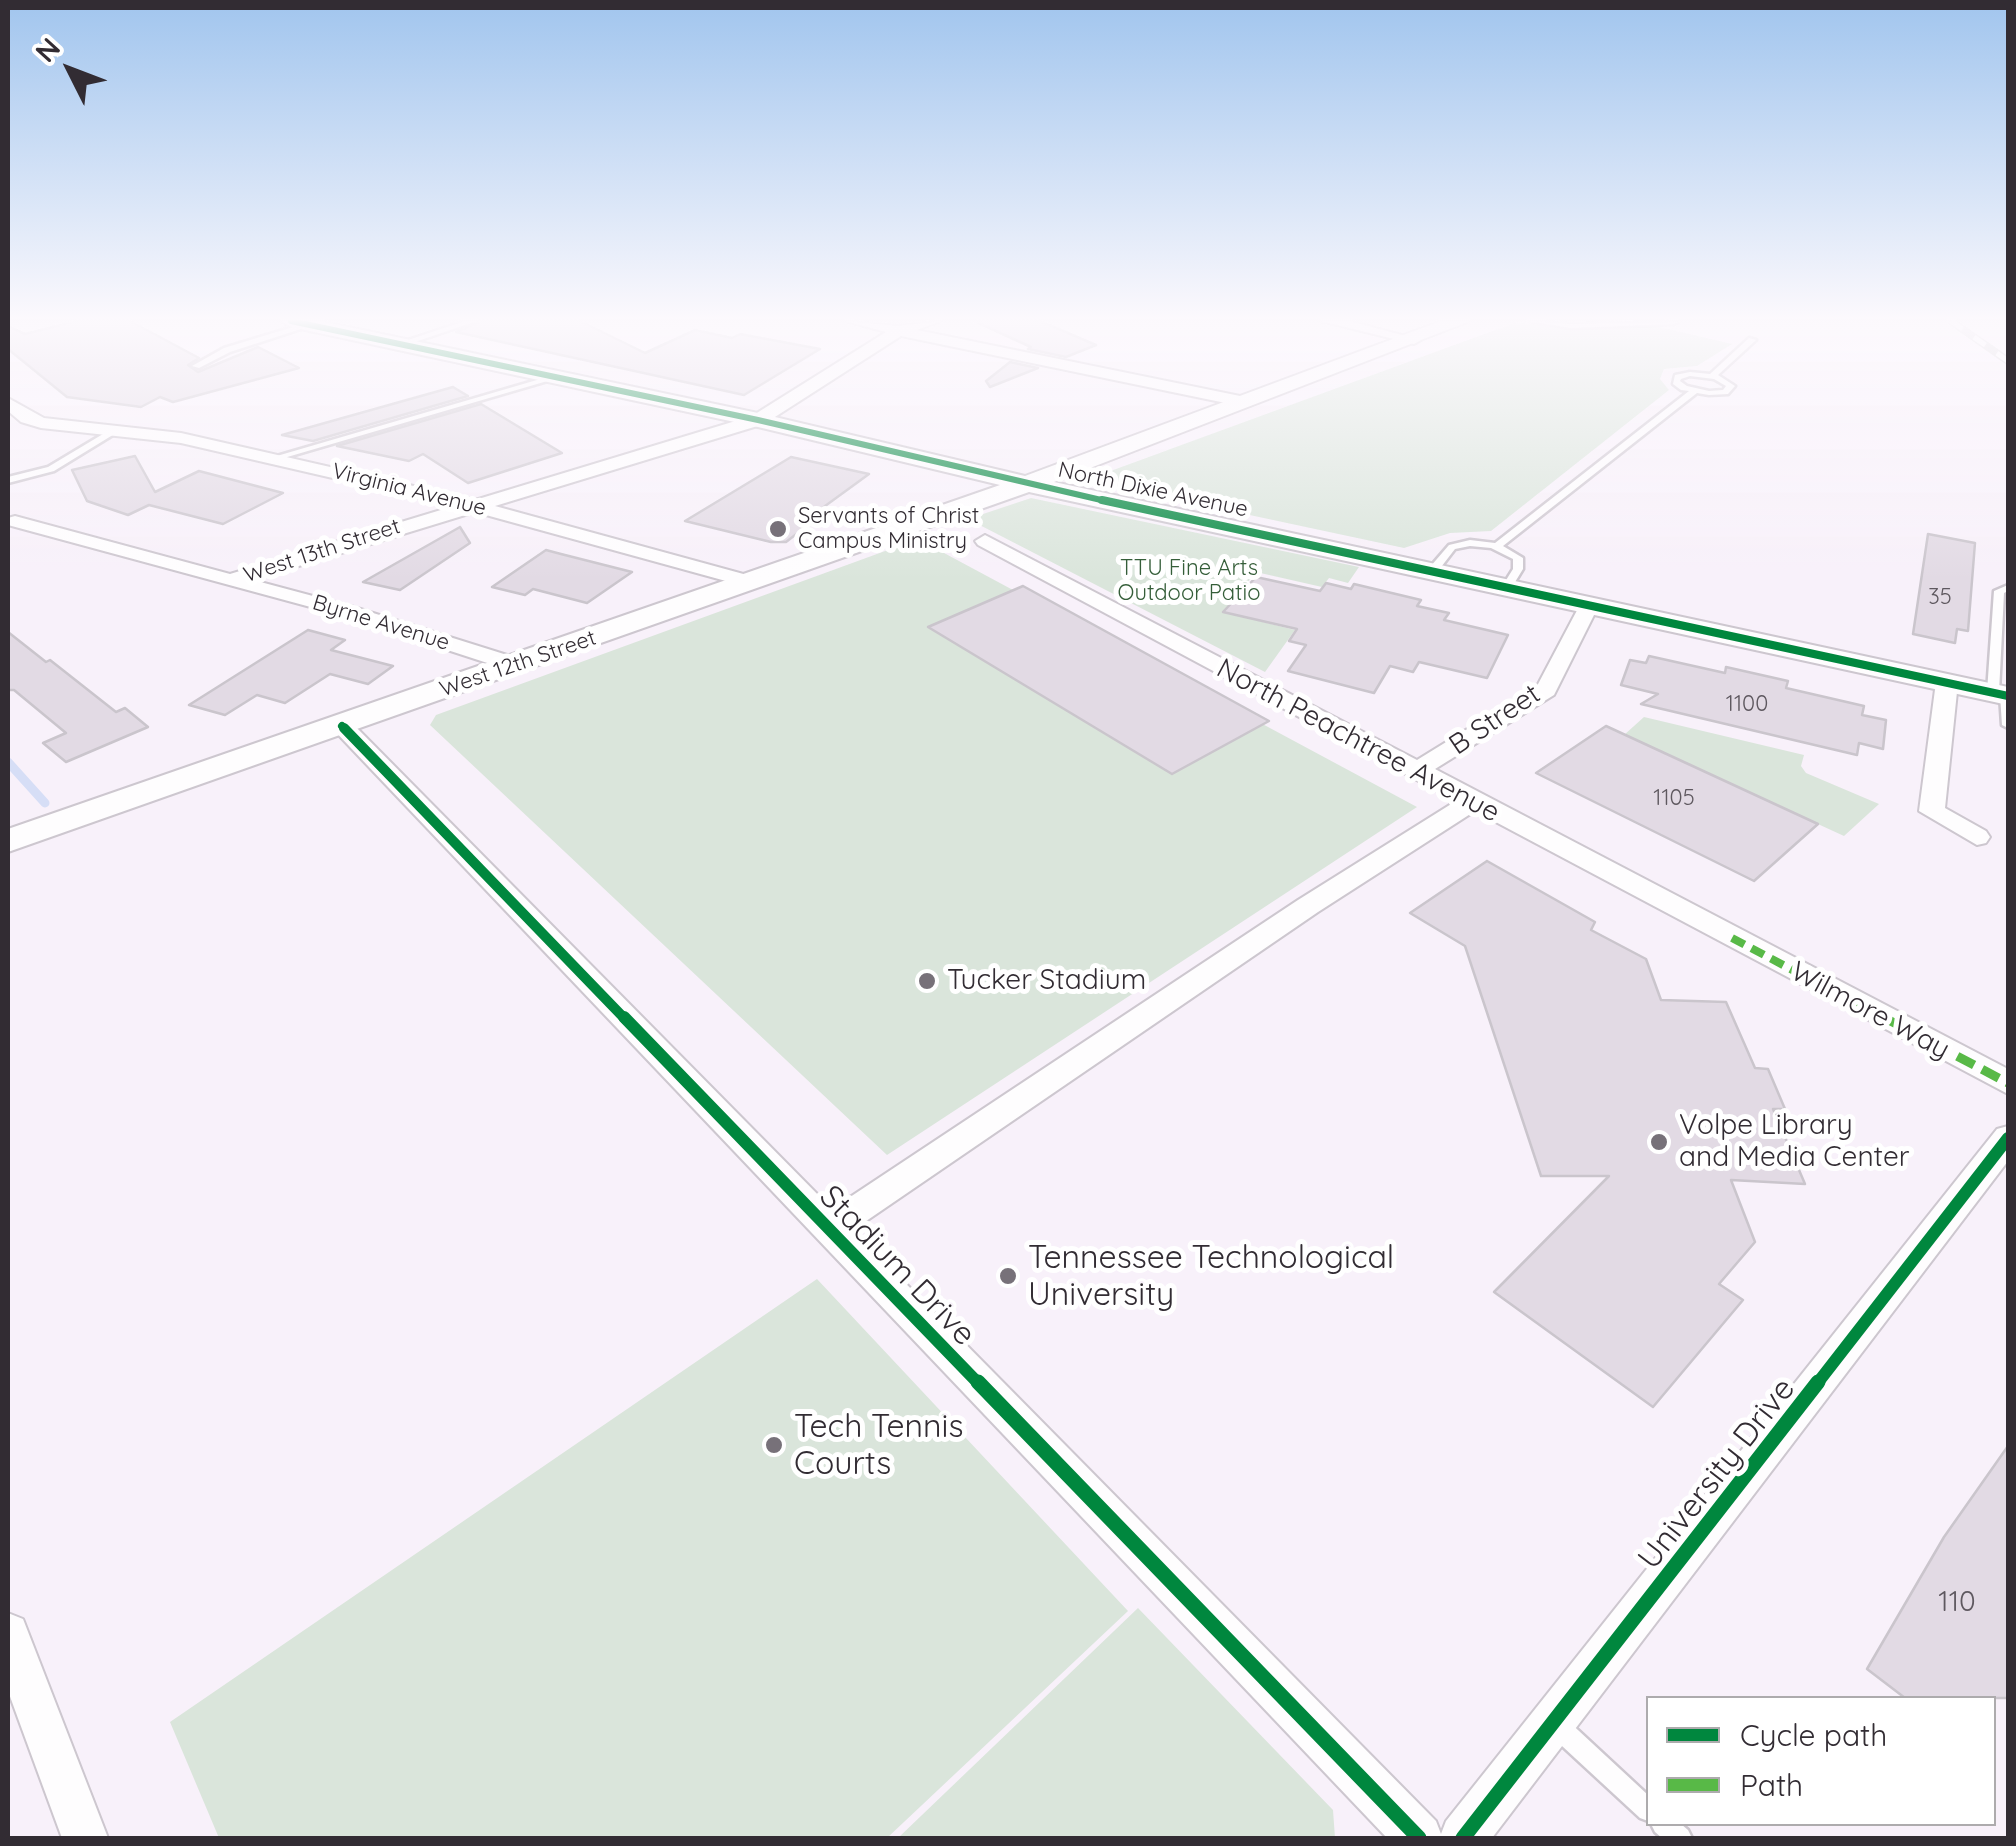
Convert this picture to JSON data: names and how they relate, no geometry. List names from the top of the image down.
{
  "streets": {
    "street": [
      "Virginia Avenue",
      "North Dixie Avenue",
      "West 13th Street",
      "Byrne Avenue",
      "West 12th Street",
      "B Street",
      "North Peachtree Avenue",
      "Wilmore Way",
      "Stadium Drive",
      "University Drive"
    ]
  },
  "crossings": [
    ["Virginia Avenue", "West 13th Street"],
    ["Virginia Avenue", "West 12th Street"],
    ["North Dixie Avenue", "West 13th Street"],
    ["North Dixie Avenue", "West 12th Street"],
    ["North Dixie Avenue", "B Street"],
    ["West 13th Street", "Byrne Avenue"],
    ["Byrne Avenue", "West 12th Street"],
    ["West 12th Street", "Stadium Drive"],
    ["B Street", "North Peachtree Avenue"],
    ["North Peachtree Avenue", "Wilmore Way"]
  ],
  "parks": ["TTU Fine Arts Outdoor Patio"],
  "places": [
    "Servants of Christ Campus Ministry",
    "Tucker Stadium",
    "Volpe Library and Media Center",
    "Tennessee Technological University",
    "Tech Tennis Courts"
  ],
  "house_numbers": [
    "35",
    "1100",
    "1105",
    "110"
  ],
  "legend": ["Cycle path", "Path"],
  "north": "top left"
}
